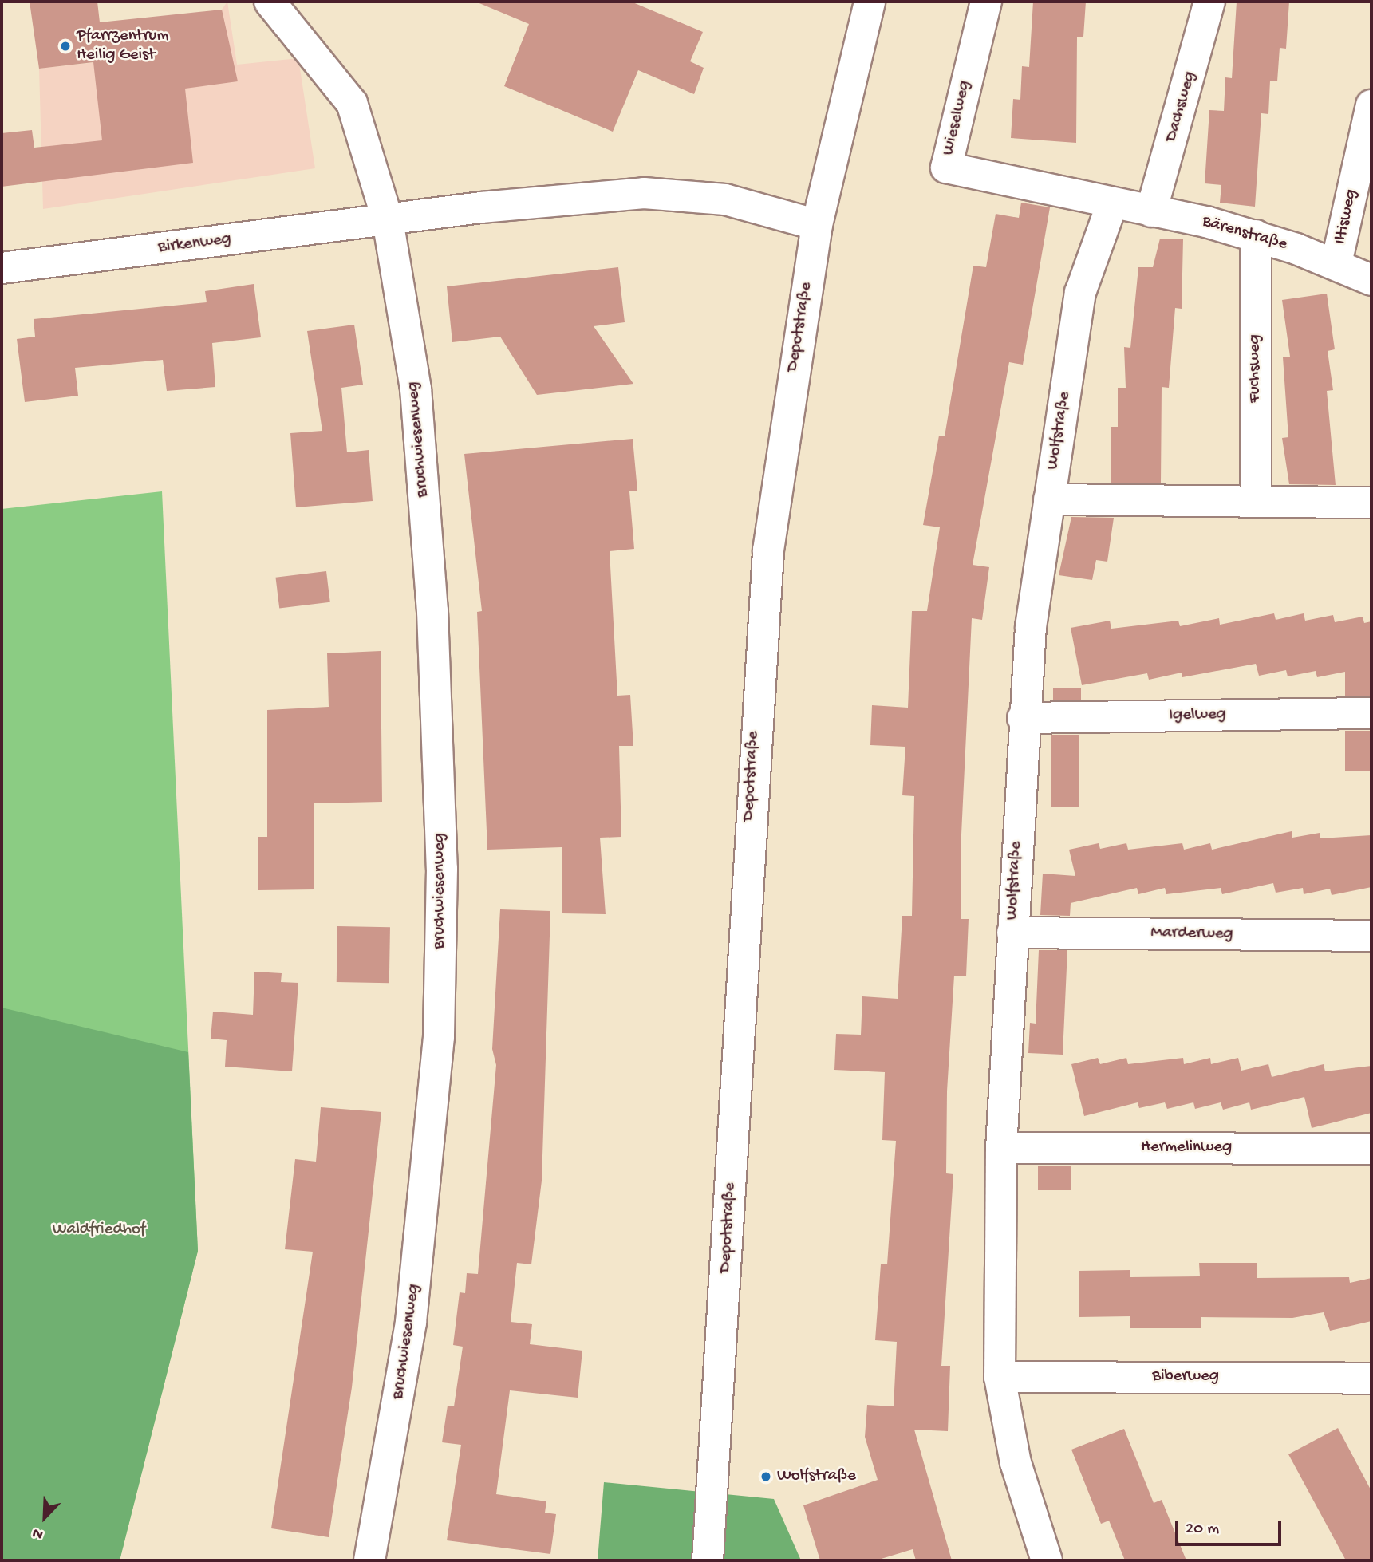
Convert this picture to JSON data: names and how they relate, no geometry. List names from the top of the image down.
{
  "streets": {
    "street": [
      "Dachsweg",
      "Wieselweg",
      "Iltisweg",
      "Bärenstraße",
      "Birkenweg",
      "Depotstraße",
      "Fuchsweg",
      "Wolfstraße",
      "Bruchwiesenweg",
      "Igelweg",
      "Marderweg",
      "Hermelinweg",
      "Biberweg"
    ]
  },
  "crossings": [
    ["Dachsweg", "Bärenstraße"],
    ["Wieselweg", "Bärenstraße"],
    ["Wieselweg", "Wolfstraße"],
    ["Iltisweg", "Bärenstraße"],
    ["Bärenstraße", "Fuchsweg"],
    ["Bärenstraße", "Wolfstraße"],
    ["Birkenweg", "Bruchwiesenweg"],
    ["Wolfstraße", "Igelweg"],
    ["Wolfstraße", "Marderweg"],
    ["Wolfstraße", "Hermelinweg"],
    ["Wolfstraße", "Biberweg"]
  ],
  "parks": ["Waldfriedhof"],
  "places": ["Pfarrzentrum Heilig Geist", "Wolfstraße"],
  "scale_bar": "20 m",
  "north": "bottom left"
}
